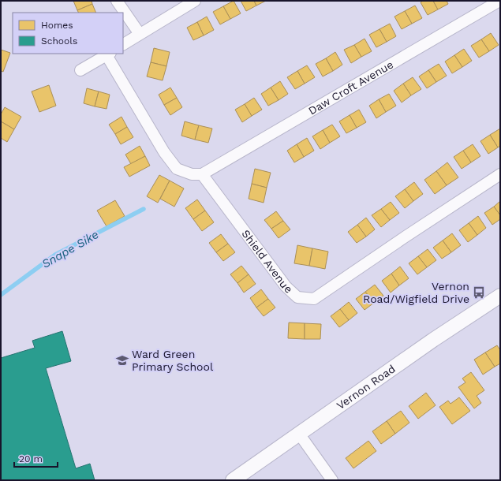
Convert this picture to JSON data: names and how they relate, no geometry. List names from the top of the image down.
{
  "streets": {
    "street": ["Daw Croft Avenue", "Shield Avenue", "Vernon Road"]
  },
  "crossings": [
    ["Daw Croft Avenue", "Shield Avenue"]
  ],
  "water": ["Snape Sike"],
  "places": {
    "bus stop": ["Vernon Road/Wigfield Drive"],
    "school or university": ["Ward Green Primary School"]
  },
  "legend": ["Homes", "Schools"],
  "scale_bar": "20 m"
}
